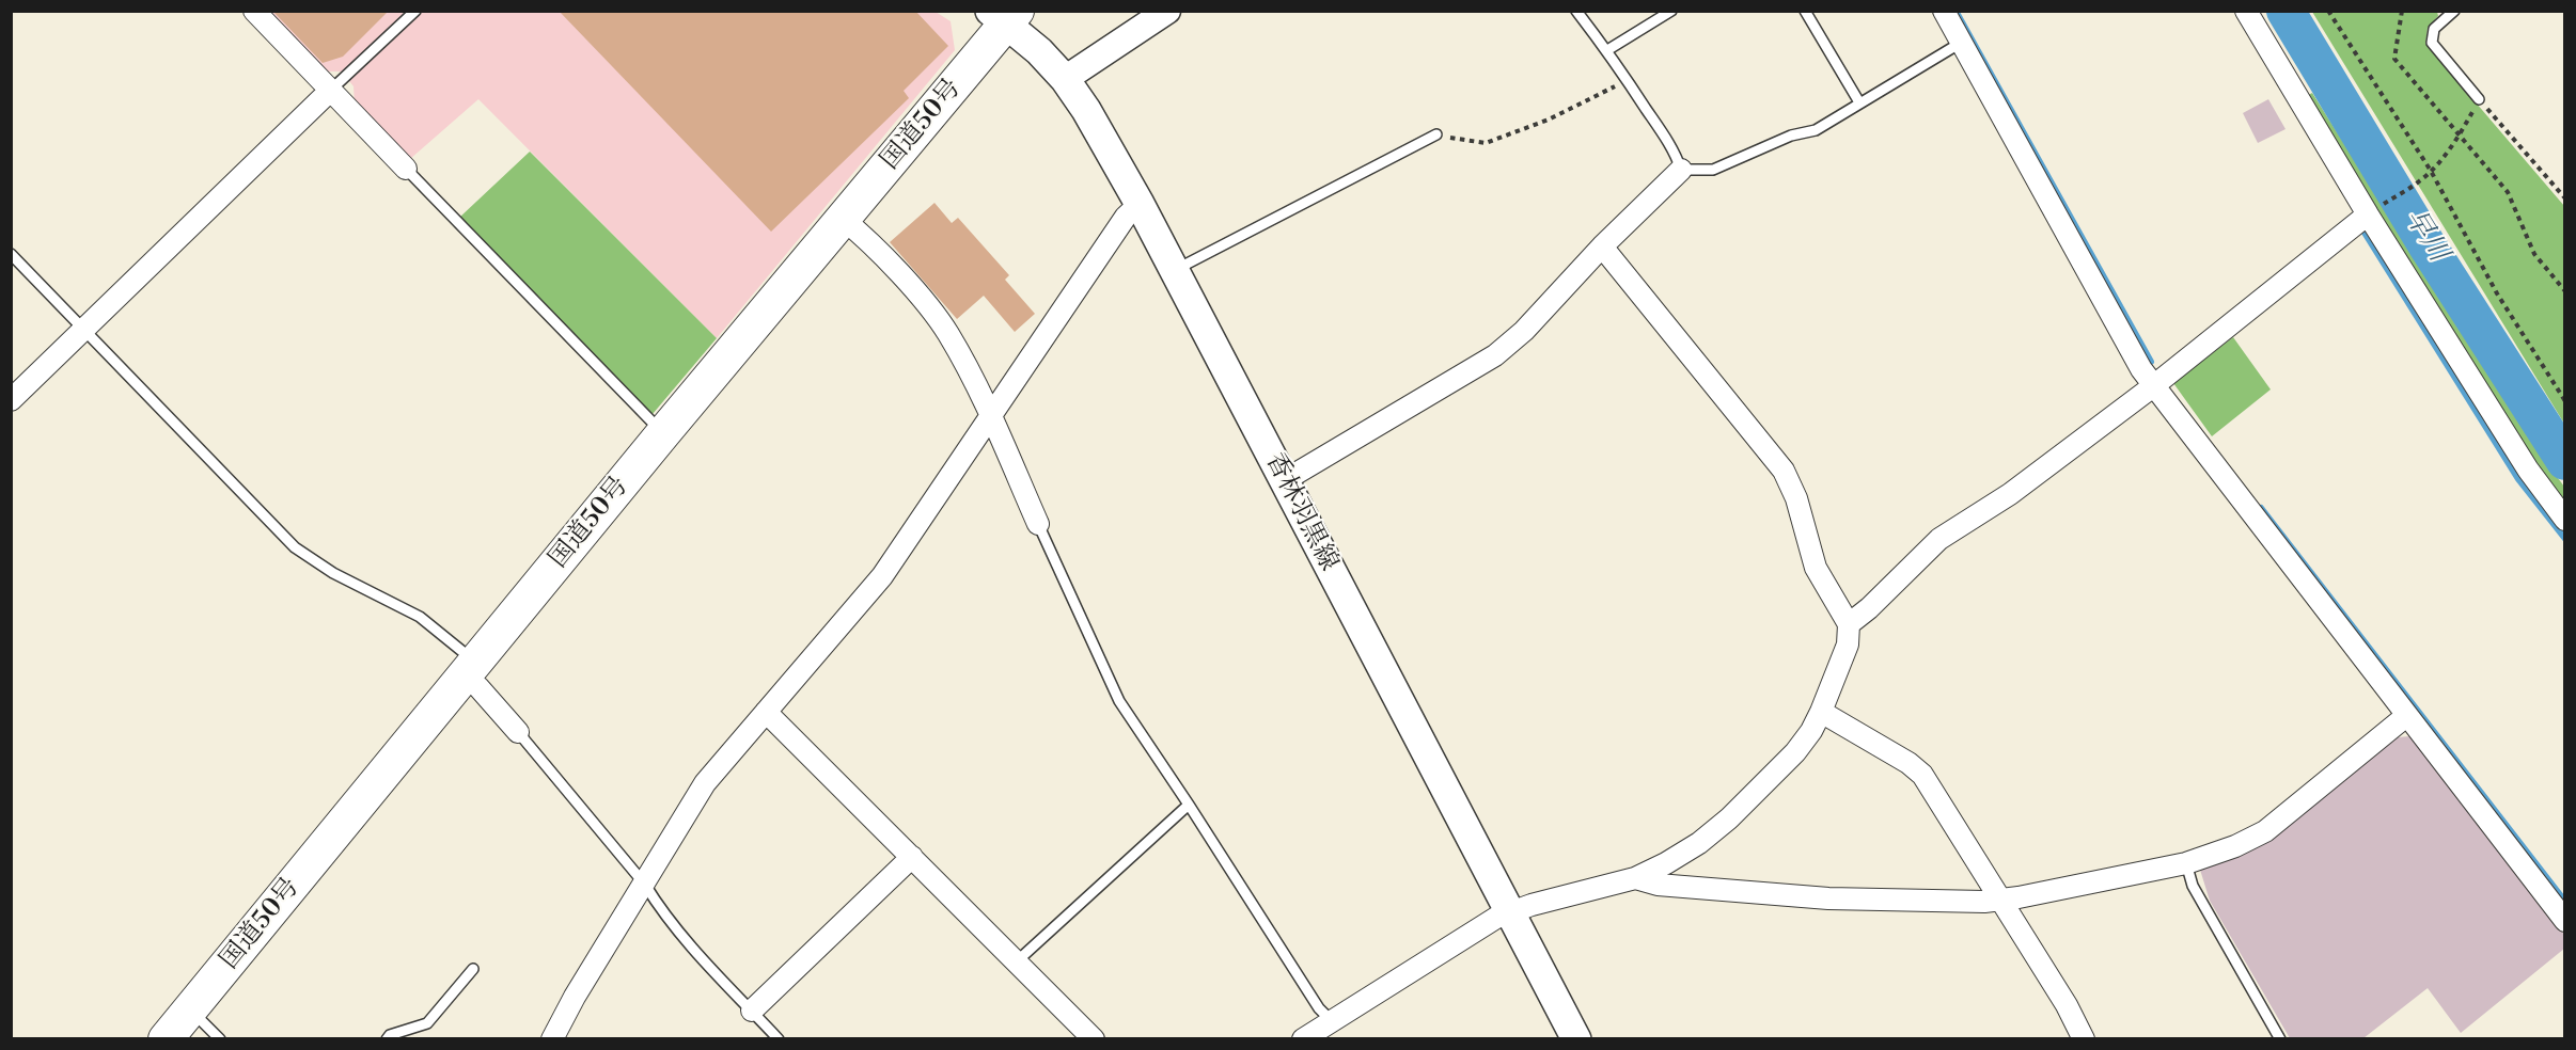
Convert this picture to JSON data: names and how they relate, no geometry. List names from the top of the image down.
{
  "streets": {
    "highway": ["国道50号"],
    "main road": ["香林羽黒線"]
  },
  "crossings": [
    ["国道50号", "香林羽黒線"]
  ],
  "water": ["早川"]
}
